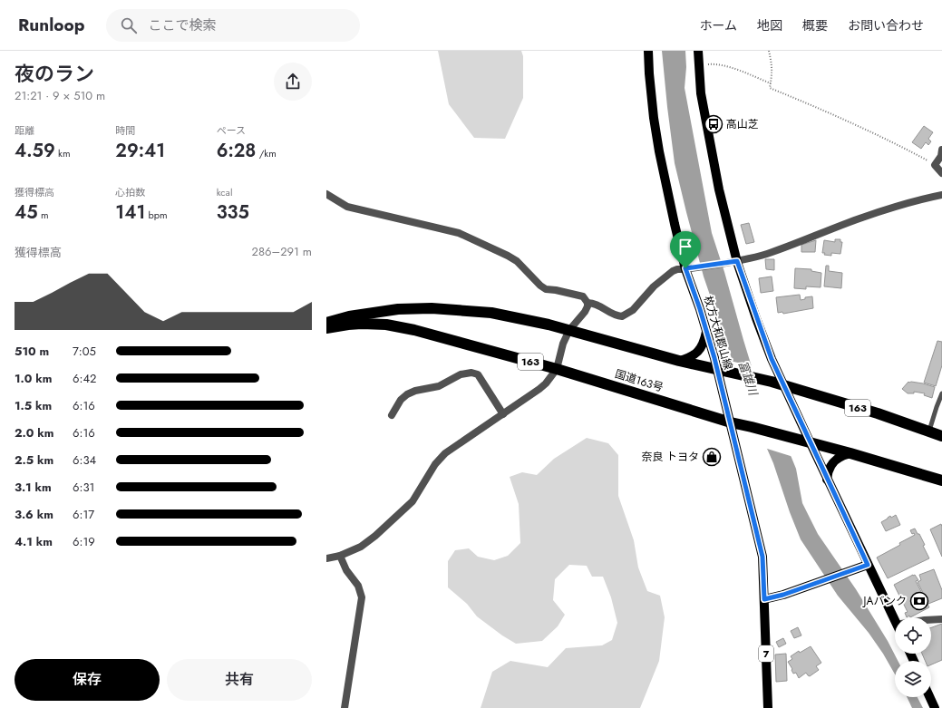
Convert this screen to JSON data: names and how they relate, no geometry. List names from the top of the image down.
{
  "streets": {
    "highway": ["163", "国道163号"],
    "main road": ["枚方大和郡山線", "7"]
  },
  "crossings": [
    ["枚方大和郡山線", "163"],
    ["枚方大和郡山線", "国道163号"]
  ],
  "water": ["富雄川"],
  "places": {
    "bus stop": ["高山芝"],
    "shop": ["奈良 トヨタ"],
    "bank": ["JAバンク"]
  },
  "page": {
    "header": "Runloop",
    "search": "ここで検索",
    "nav": [
      "ホーム",
      "地図",
      "概要",
      "お問い合わせ"
    ],
    "heading": ["夜のラン", "21:21 · 9 × 510 m"],
    "stats": [
      ["距離", "4.59 km"],
      ["時間", "29:41"],
      ["ペース", "6:28 /km"],
      ["獲得標高", "45 m"],
      ["心拍数", "141 bpm"],
      ["kcal", "335"]
    ],
    "chart": ["獲得標高", "286–291 m"],
    "list": [
      {
        "name": "510 m",
        "note": "7:05"
      },
      {
        "name": "1.0 km",
        "note": "6:42"
      },
      {
        "name": "1.5 km",
        "note": "6:16"
      },
      {
        "name": "2.0 km",
        "note": "6:16"
      },
      {
        "name": "2.5 km",
        "note": "6:34"
      },
      {
        "name": "3.1 km",
        "note": "6:31"
      },
      {
        "name": "3.6 km",
        "note": "6:17"
      },
      {
        "name": "4.1 km",
        "note": "6:19"
      }
    ],
    "buttons": ["保存", "共有"]
  }
}
